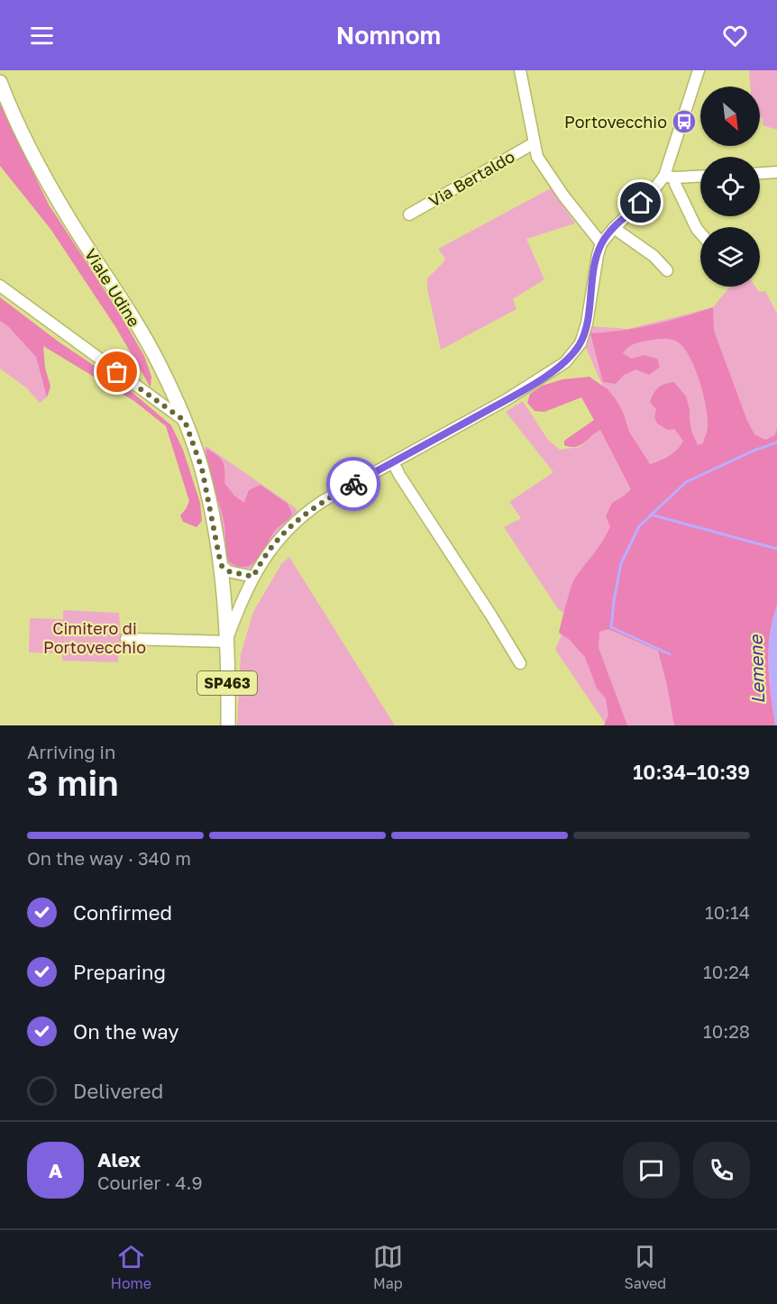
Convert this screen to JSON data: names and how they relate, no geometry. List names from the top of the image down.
{
  "streets": {
    "main road": ["Viale Udine", "SP463"],
    "street": ["Via Bertaldo"]
  },
  "water": ["Lemene"],
  "parks": ["Cimitero di Portovecchio"],
  "places": {
    "bus stop": ["Portovecchio"]
  },
  "north": "bottom right",
  "page": {
    "header": "Nomnom",
    "heading": ["3 min", "Arriving in", "10:34–10:39"],
    "panel": ["Alex", "Courier · 4.9"],
    "bar": "On the way · 340 m",
    "list": [
      ["Confirmed", "10:14"],
      ["Preparing", "10:24"],
      ["On the way", "10:28"],
      "Delivered"
    ],
    "round": "A",
    "tabs": ["Home", "Map", "Saved"]
  }
}
